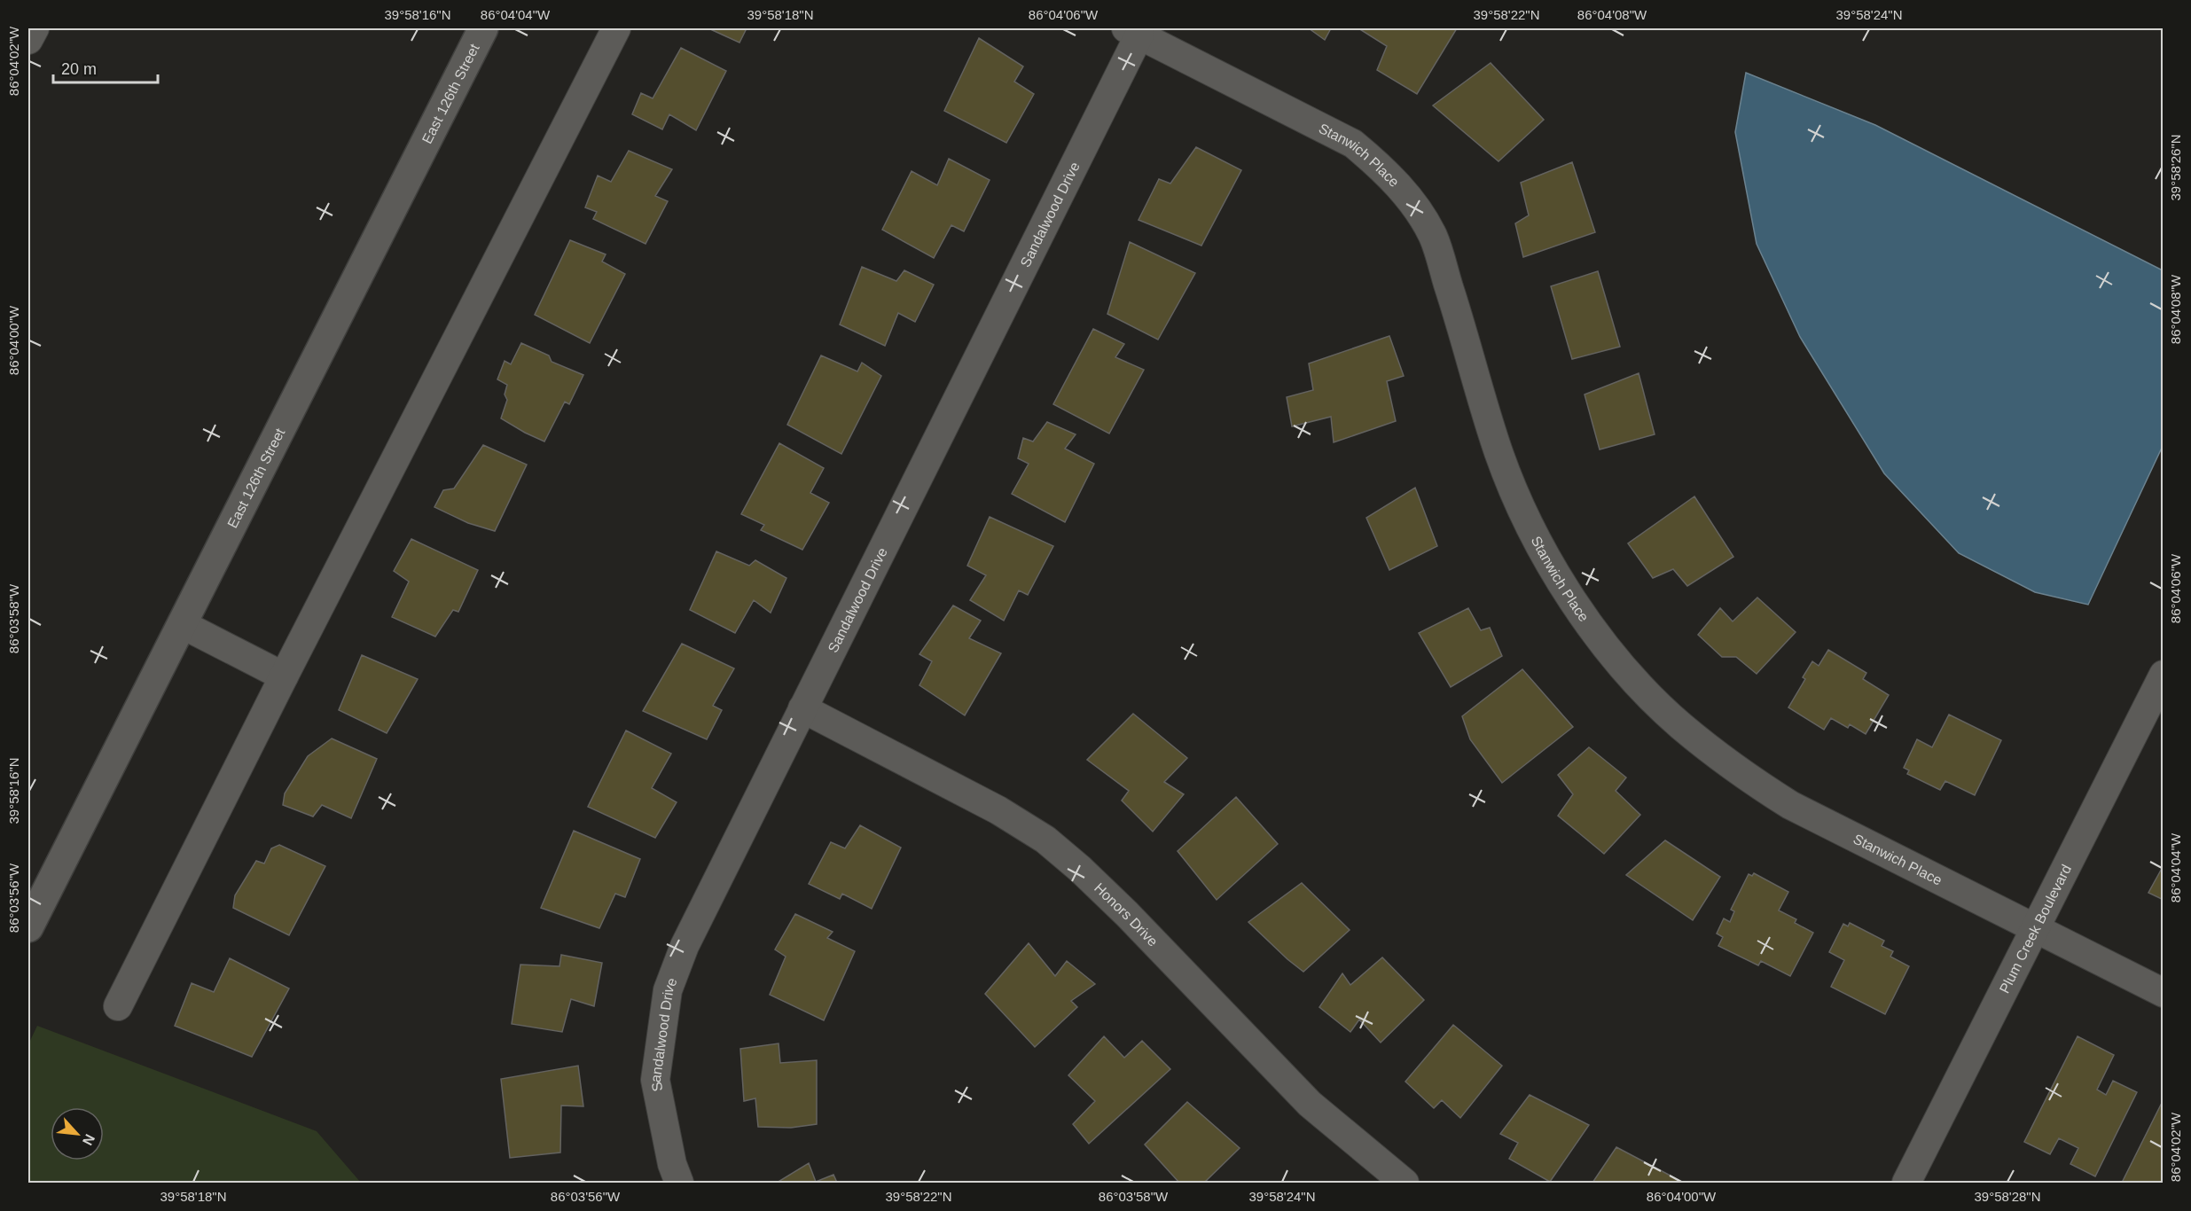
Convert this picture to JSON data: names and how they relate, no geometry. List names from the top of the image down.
{
  "streets": {
    "street": [
      "East 126th Street",
      "Stanwich Place",
      "Sandalwood Drive",
      "Honors Drive",
      "Plum Creek Boulevard"
    ]
  },
  "crossings": [
    ["Stanwich Place", "Sandalwood Drive"],
    ["Stanwich Place", "Plum Creek Boulevard"],
    ["Sandalwood Drive", "Honors Drive"]
  ],
  "scale_bar": "20 m",
  "north": "bottom right",
  "coordinates": [
    "39°58'16\"N",
    "86°04'04\"W",
    "39°58'18\"N",
    "86°04'06\"W",
    "39°58'22\"N",
    "86°04'08\"W",
    "39°58'24\"N",
    "86°04'02\"W",
    "39°58'26\"N",
    "86°04'00\"W",
    "86°03'58\"W",
    "86°03'56\"W",
    "39°58'28\"N"
  ]
}
